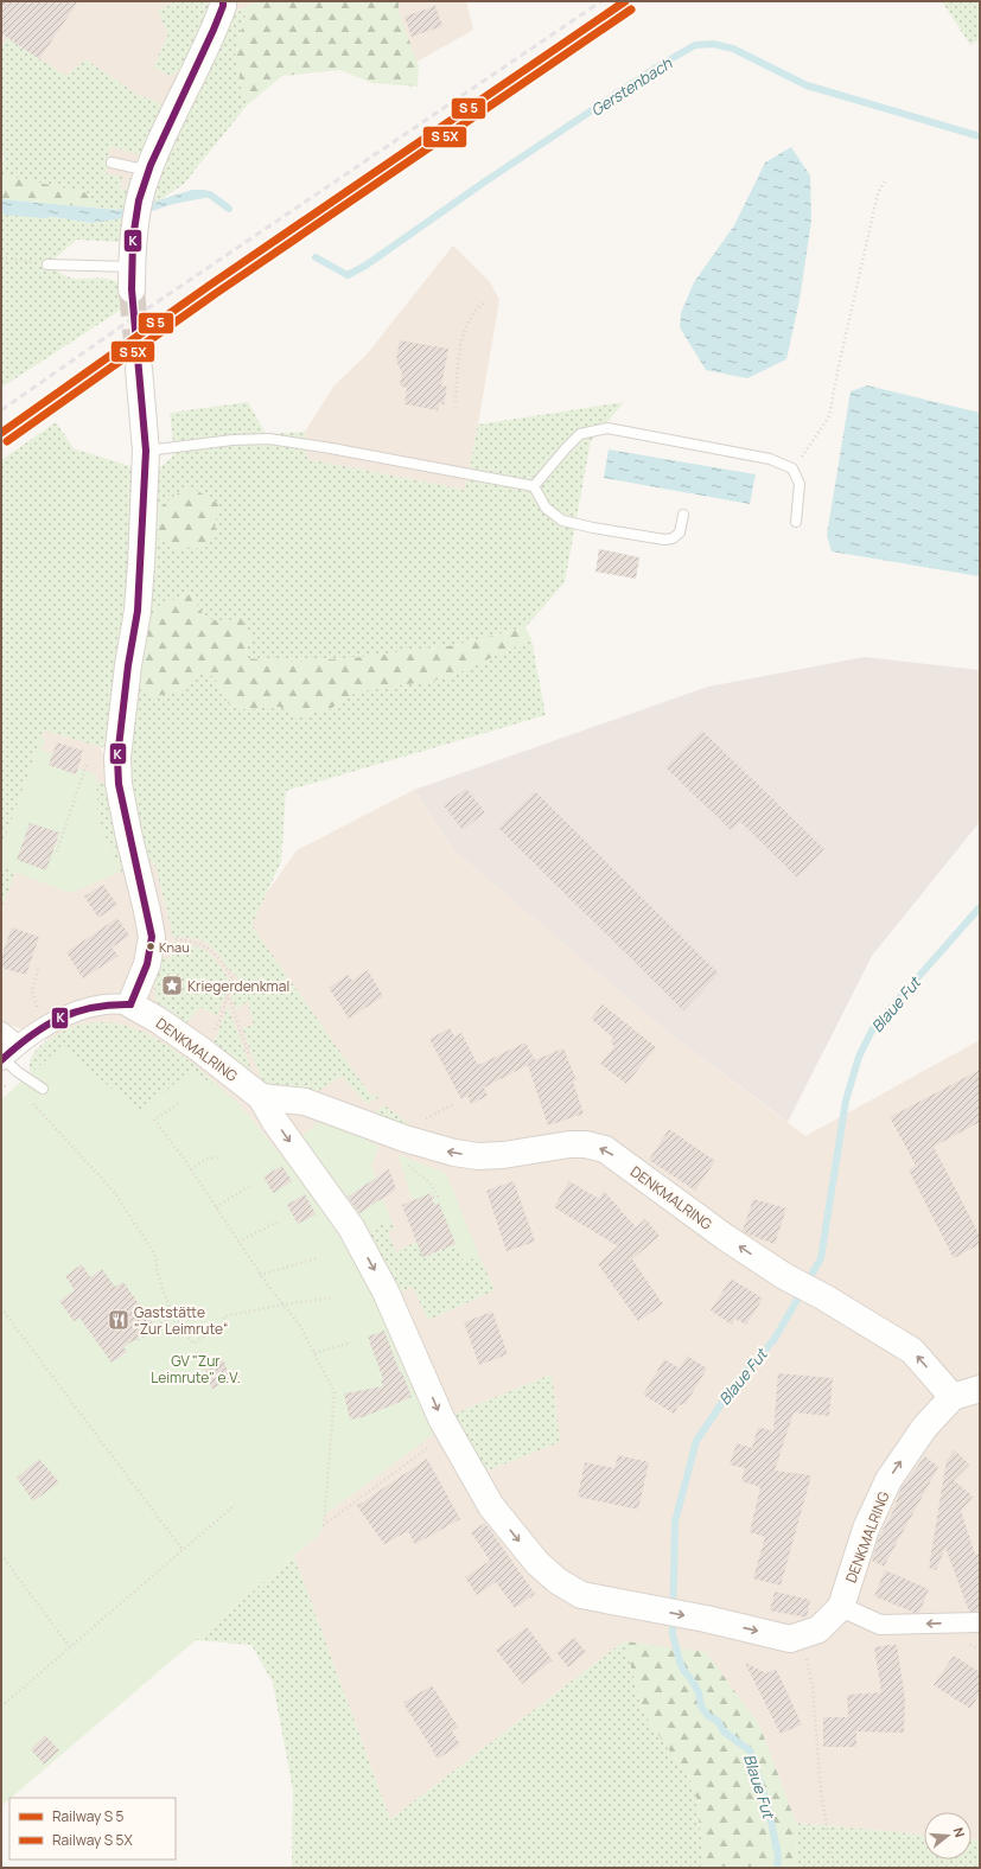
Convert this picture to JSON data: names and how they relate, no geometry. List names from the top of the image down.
{
  "streets": {
    "street": ["DENKMALRING"]
  },
  "water": ["Gerstenbach", "Blaue Fut"],
  "parks": ["GV \"Zur Leimrute\" e.V."],
  "places": {
    "other": ["Knau"],
    "place": ["Kriegerdenkmal"],
    "restaurant": ["Gaststätte \"Zur Leimrute“"]
  },
  "lines": ["transit line K"],
  "legend": ["Railway S 5", "Railway S 5X"],
  "north": "right"
}
